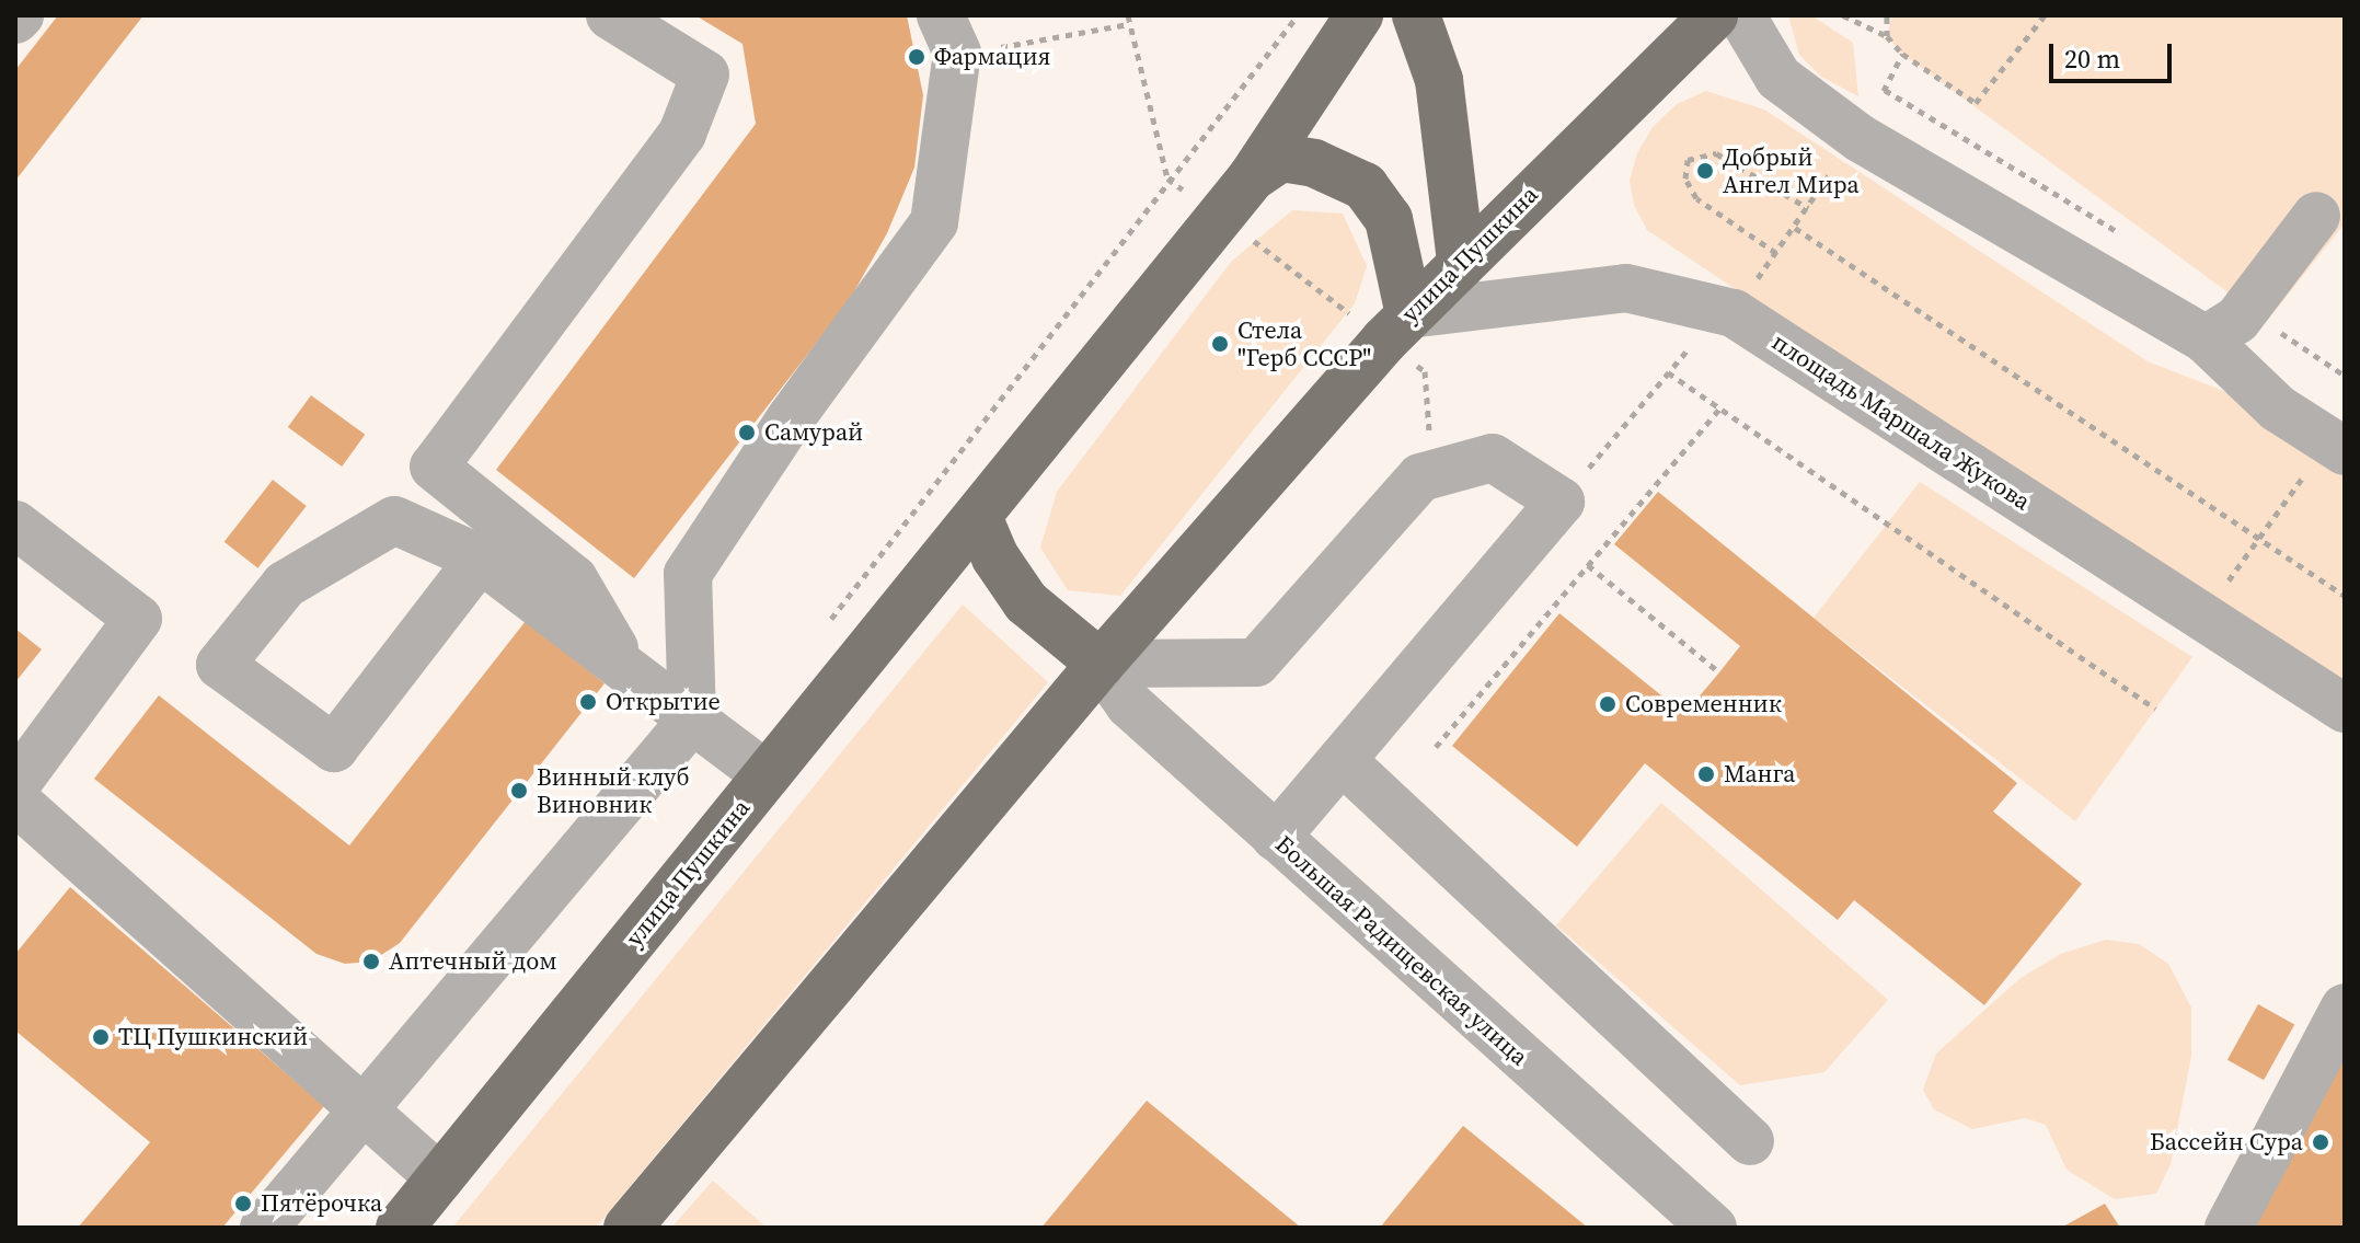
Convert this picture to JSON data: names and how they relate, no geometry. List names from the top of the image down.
{
  "streets": {
    "main road": ["улица Пушкина"],
    "street": ["площадь Маршала Жукова", "Большая Радищевская улица"]
  },
  "crossings": [
    ["улица Пушкина", "площадь Маршала Жукова"],
    ["улица Пушкина", "Большая Радищевская улица"]
  ],
  "places": [
    "Фармация",
    "Добрый Ангел Мира",
    "Стела \"Герб СССР\"",
    "Самурай",
    "Открытие",
    "Современник",
    "Манга",
    "Винный клуб Виновник",
    "Аптечный дом",
    "ТЦ Пушкинский",
    "Бассейн Сура",
    "Пятёрочка"
  ],
  "scale_bar": "20 m"
}
